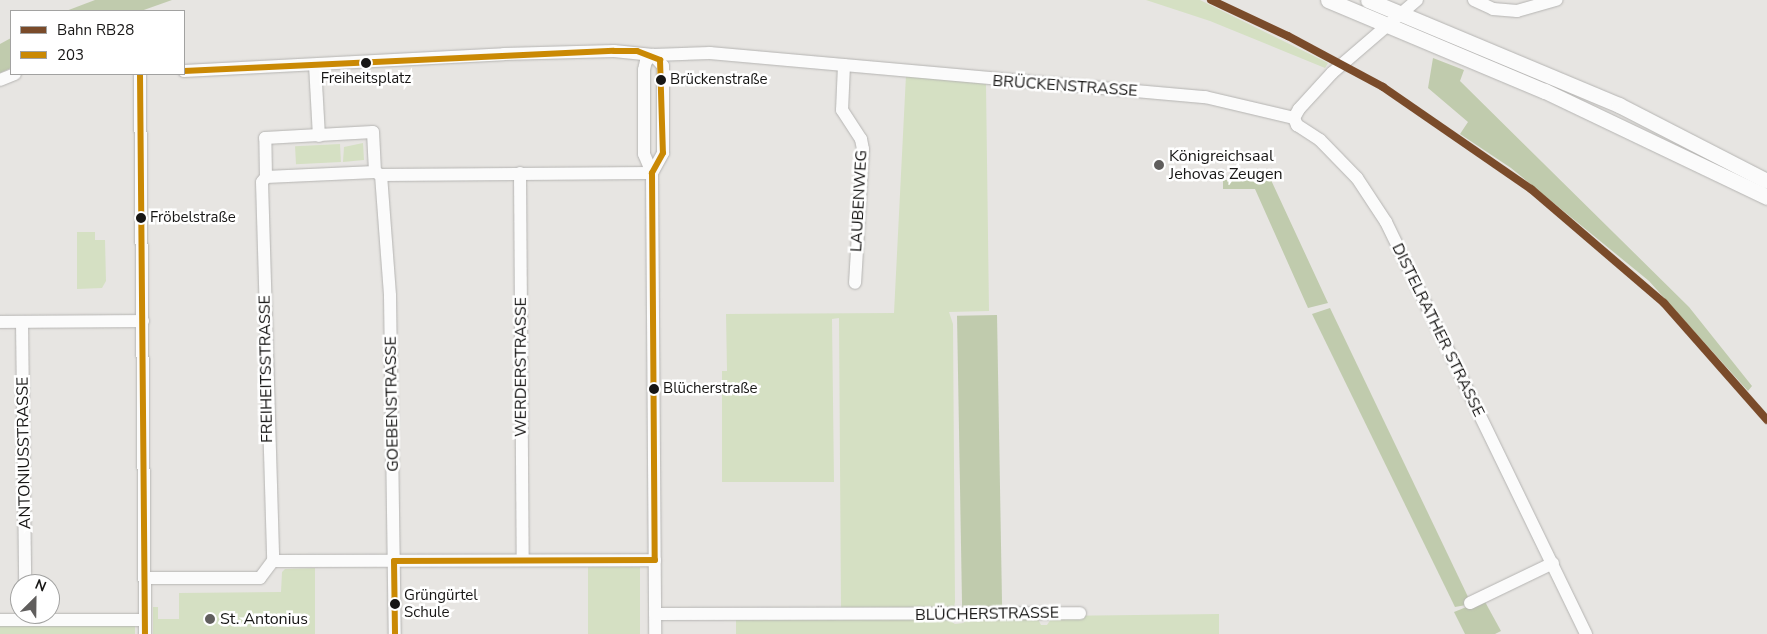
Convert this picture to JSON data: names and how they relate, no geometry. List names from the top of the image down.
{
  "streets": {
    "street": [
      "BRÜCKENSTRASSE",
      "LAUBENWEG",
      "DISTELRATHER STRASSE",
      "WERDERSTRASSE",
      "FREIHEITSSTRASSE",
      "GOEBENSTRASSE",
      "ANTONIUSSTRASSE",
      "BLÜCHERSTRASSE"
    ]
  },
  "crossings": [
    ["BRÜCKENSTRASSE", "LAUBENWEG"],
    ["BRÜCKENSTRASSE", "DISTELRATHER STRASSE"]
  ],
  "places": [
    "Freiheitsplatz",
    "Brückenstraße",
    "Königreichsaal Jehovas Zeugen",
    "Fröbelstraße",
    "Blücherstraße",
    "Grüngürtel Schule",
    "St. Antonius"
  ],
  "lines": ["rail line RB28", "transit line 203"],
  "legend": ["Bahn RB28", "203"],
  "north": "top right"
}
